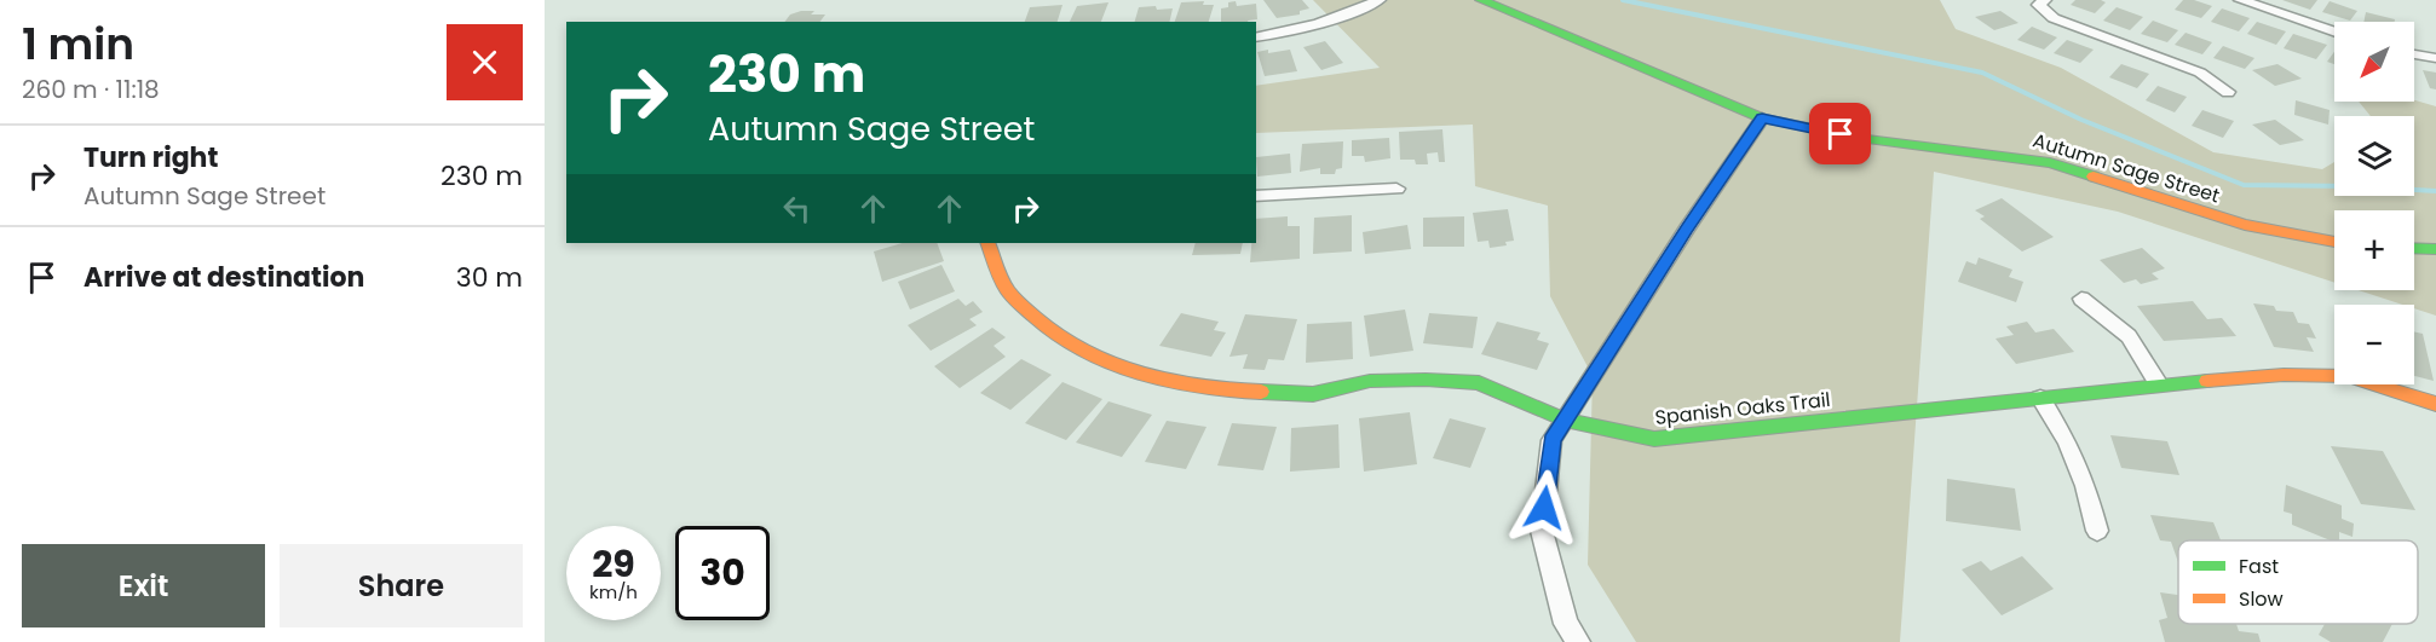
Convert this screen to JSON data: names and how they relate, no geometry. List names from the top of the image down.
{
  "streets": {
    "street": ["Autumn Sage Street", "Spanish Oaks Trail"]
  },
  "legend": ["Fast", "Slow"],
  "north": "bottom left",
  "page": {
    "heading": ["1 min", "260 m · 11:18"],
    "map_buttons": ["+", "−"],
    "turn": ["230 m", "Autumn Sage Street"],
    "list": [
      {
        "name": "Turn right",
        "note": "Autumn Sage Street",
        "value": "230 m"
      },
      {
        "name": "Arrive at destination",
        "value": "30 m"
      }
    ],
    "speed": "29 km/h",
    "limit": "30",
    "buttons": ["Exit", "Share"]
  }
}
